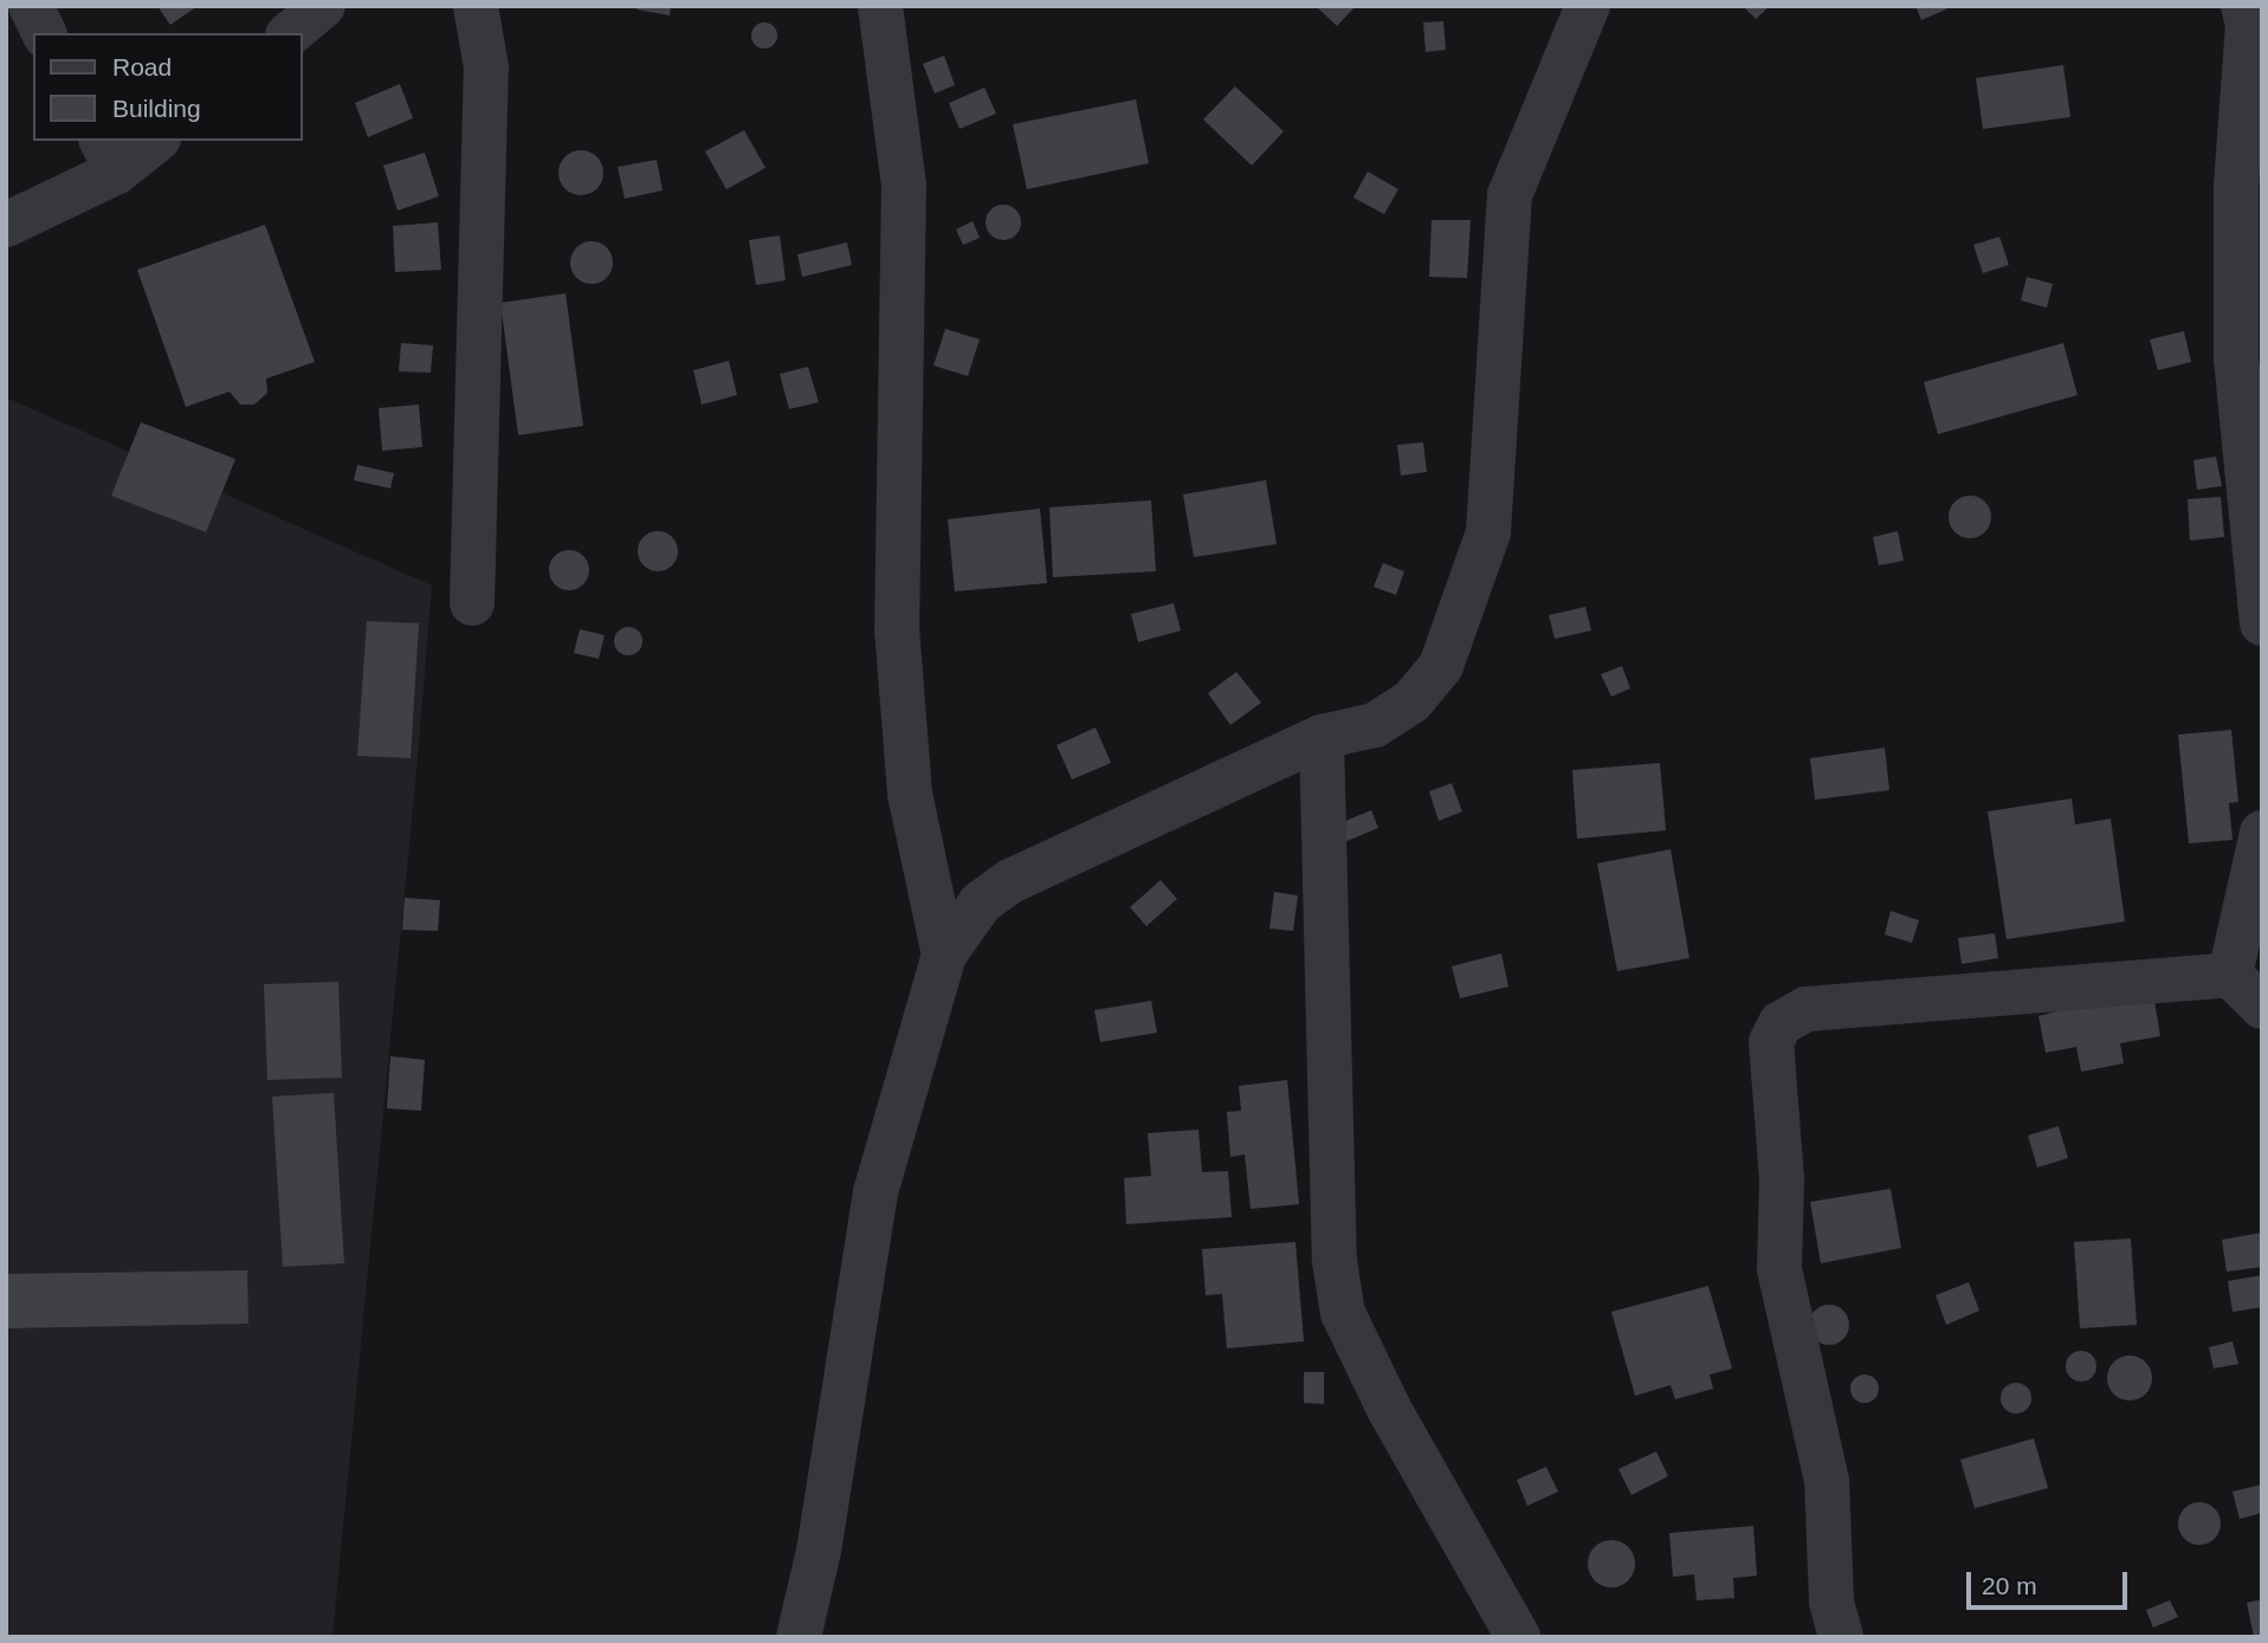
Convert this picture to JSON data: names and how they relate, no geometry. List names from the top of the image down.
{
  "legend": ["Road", "Building"],
  "scale_bar": "20 m"
}
